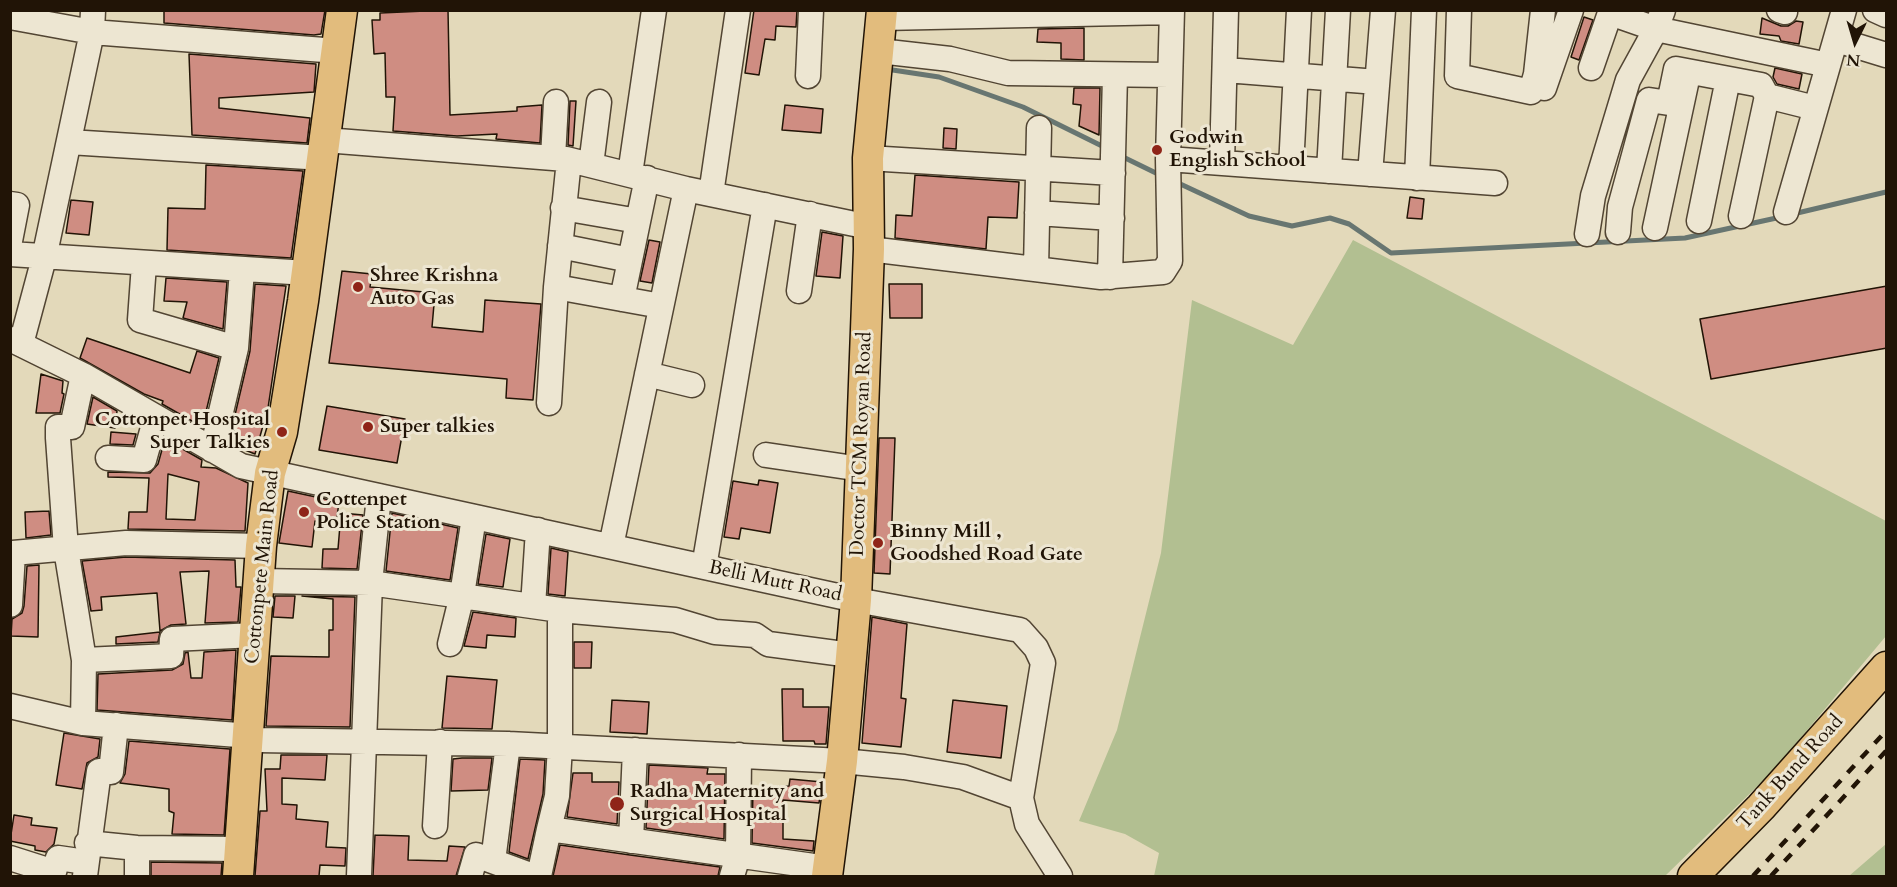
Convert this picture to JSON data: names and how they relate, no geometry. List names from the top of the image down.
{
  "streets": {
    "main road": ["Doctor TCM Royan Road", "Cottonpete Main Road", "Tank Bund Road"],
    "street": ["Belli Mutt Road"]
  },
  "crossings": [
    ["Doctor TCM Royan Road", "Belli Mutt Road"],
    ["Cottonpete Main Road", "Belli Mutt Road"]
  ],
  "places": [
    "Godwin English School",
    "Shree Krishna Auto Gas",
    "Super talkies",
    "Cottonpet Hospital Super Talkies",
    "Cottenpet Police Station",
    "Binny Mill , Goodshed Road Gate",
    "Radha Maternity and Surgical Hospital"
  ],
  "north": "bottom"
}
